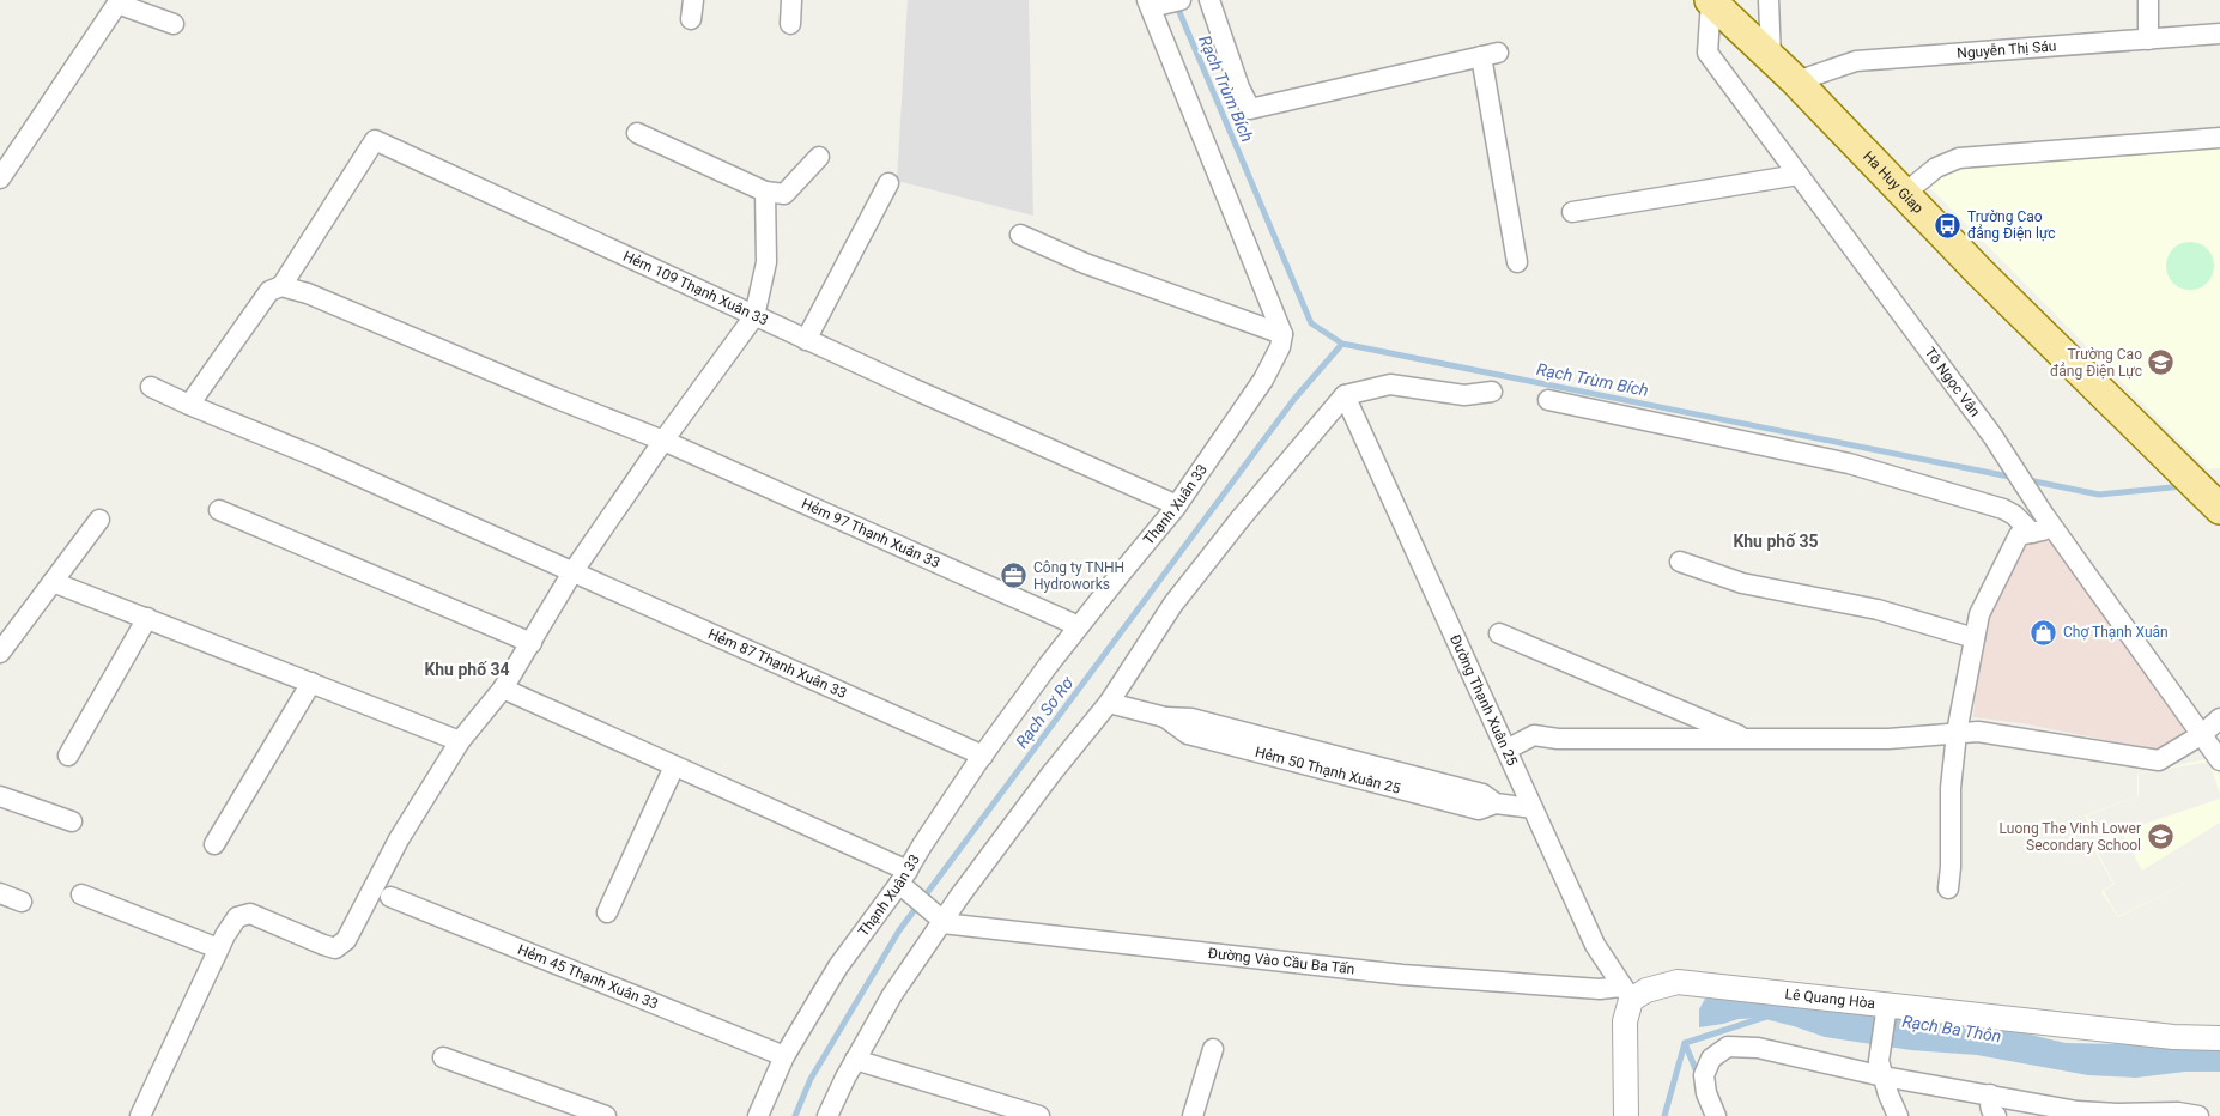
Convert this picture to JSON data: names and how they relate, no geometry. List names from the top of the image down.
{
  "streets": {
    "main road": ["Ha Huy Giap"],
    "street": [
      "Nguyễn Thị Sáu",
      "Hẻm 109 Thạnh Xuân 33",
      "Tô Ngọc Vân",
      "Thạnh Xuân 33",
      "Hẻm 97 Thạnh Xuân 33",
      "Hẻm 87 Thạnh Xuân 33",
      "Đường Thạnh Xuân 25",
      "Hẻm 50 Thạnh Xuân 25",
      "Đường Vào Cầu Ba Tấn",
      "Hẻm 45 Thạnh Xuân 33",
      "Lê Quang Hòa"
    ]
  },
  "crossings": [
    ["Nguyễn Thị Sáu", "Ha Huy Giap"],
    ["Ha Huy Giap", "Tô Ngọc Vân"],
    ["Hẻm 109 Thạnh Xuân 33", "Thạnh Xuân 33"],
    ["Hẻm 109 Thạnh Xuân 33", "Hẻm 97 Thạnh Xuân 33"],
    ["Thạnh Xuân 33", "Hẻm 97 Thạnh Xuân 33"],
    ["Thạnh Xuân 33", "Hẻm 87 Thạnh Xuân 33"],
    ["Thạnh Xuân 33", "Hẻm 45 Thạnh Xuân 33"],
    ["Đường Thạnh Xuân 25", "Hẻm 50 Thạnh Xuân 25"],
    ["Đường Thạnh Xuân 25", "Đường Vào Cầu Ba Tấn"],
    ["Đường Thạnh Xuân 25", "Lê Quang Hòa"],
    ["Đường Vào Cầu Ba Tấn", "Lê Quang Hòa"]
  ],
  "districts": ["Khu phố 35", "Khu phố 34"],
  "water": ["Rạch Trùm Bích", "Rạch Sơ Rơ", "Rạch Ba Thôn"],
  "places": {
    "bus stop": ["Trường Cao đẳng Điện lực"],
    "school or university": ["Trường Cao đẳng Điện Lực", "Luong The Vinh Lower Secondary School"],
    "office": ["Công ty TNHH Hydroworks"],
    "shop": ["Chợ Thạnh Xuân"]
  }
}
